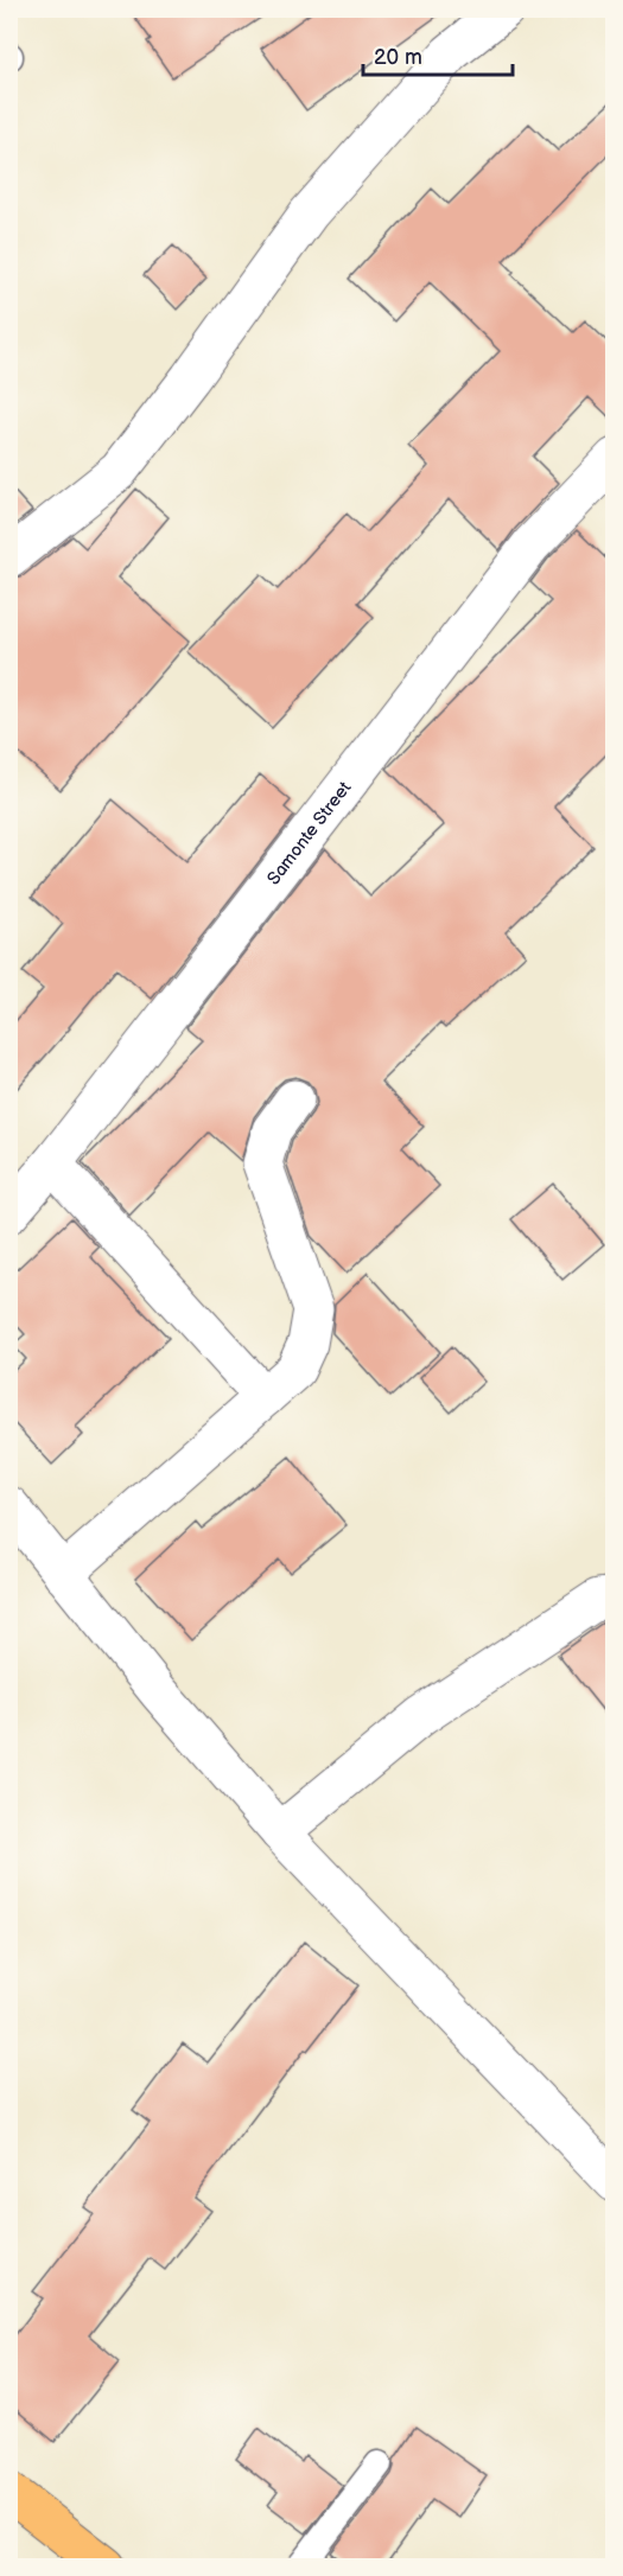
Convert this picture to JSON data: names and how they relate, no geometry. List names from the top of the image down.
{
  "streets": {
    "street": ["Samonte Street"]
  },
  "scale_bar": "20 m"
}
